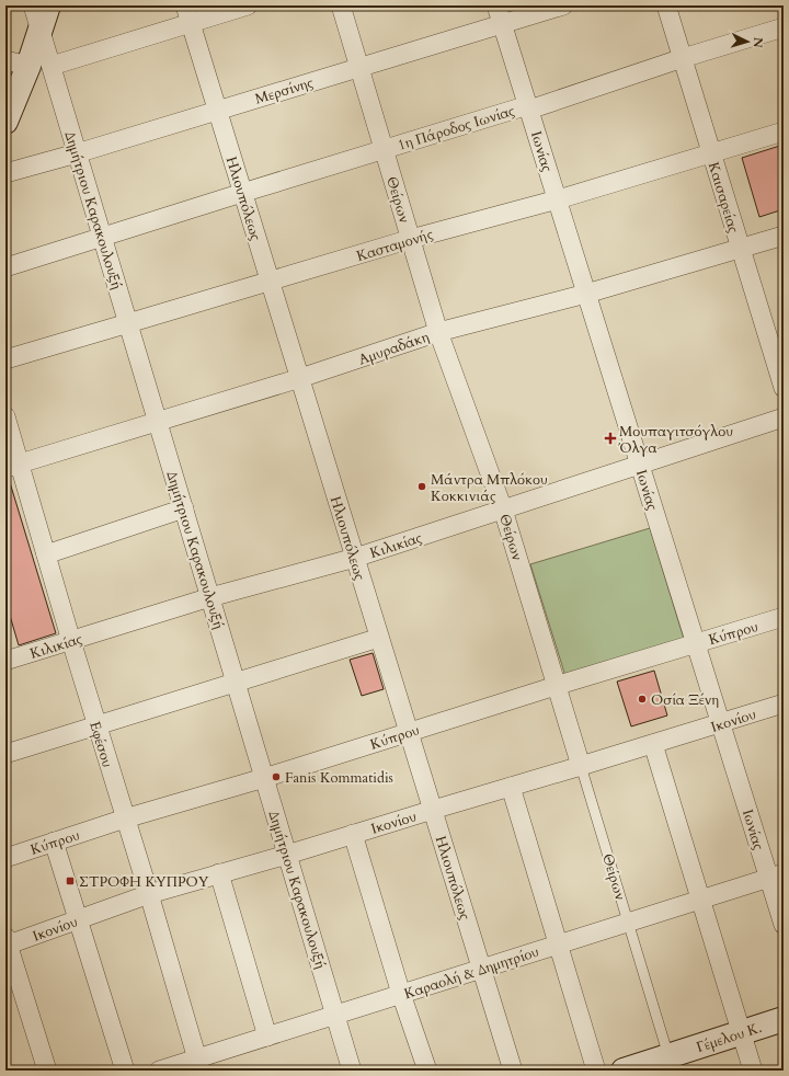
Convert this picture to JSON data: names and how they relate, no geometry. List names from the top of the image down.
{
  "streets": {
    "main road": ["Γέμελου Κ."],
    "street": [
      "Μερσίνης",
      "1η Πάροδος Ιωνίας",
      "Ιωνίας",
      "Καισαρείας",
      "Ηλιουπόλεως",
      "Θείρων",
      "Δημήτριου Καρακουλουξή",
      "Κασταμονής",
      "Αμυραδάκη",
      "Κιλικίας",
      "Κύπρου",
      "Ικονίου",
      "Εφέσου",
      "Καραολή & Δημητρίου"
    ]
  },
  "crossings": [
    ["Μερσίνης", "Ιωνίας"],
    ["Μερσίνης", "Ηλιουπόλεως"],
    ["Μερσίνης", "Θείρων"],
    ["Μερσίνης", "Δημήτριου Καρακουλουξή"],
    ["1η Πάροδος Ιωνίας", "Ιωνίας"],
    ["1η Πάροδος Ιωνίας", "Καισαρείας"],
    ["1η Πάροδος Ιωνίας", "Ηλιουπόλεως"],
    ["1η Πάροδος Ιωνίας", "Θείρων"],
    ["1η Πάροδος Ιωνίας", "Δημήτριου Καρακουλουξή"],
    ["Ιωνίας", "Κασταμονής"],
    ["Ιωνίας", "Αμυραδάκη"],
    ["Ιωνίας", "Κιλικίας"],
    ["Ιωνίας", "Κύπρου"],
    ["Ιωνίας", "Ικονίου"],
    ["Ιωνίας", "Καραολή & Δημητρίου"],
    ["Καισαρείας", "Κασταμονής"],
    ["Καισαρείας", "Αμυραδάκη"],
    ["Ηλιουπόλεως", "Κασταμονής"],
    ["Ηλιουπόλεως", "Αμυραδάκη"],
    ["Ηλιουπόλεως", "Κιλικίας"],
    ["Ηλιουπόλεως", "Κύπρου"],
    ["Ηλιουπόλεως", "Ικονίου"],
    ["Ηλιουπόλεως", "Καραολή & Δημητρίου"],
    ["Θείρων", "Κασταμονής"],
    ["Θείρων", "Αμυραδάκη"],
    ["Θείρων", "Κιλικίας"],
    ["Θείρων", "Κύπρου"],
    ["Θείρων", "Ικονίου"],
    ["Θείρων", "Καραολή & Δημητρίου"],
    ["Θείρων", "Γέμελου Κ."],
    ["Δημήτριου Καρακουλουξή", "Κασταμονής"],
    ["Δημήτριου Καρακουλουξή", "Αμυραδάκη"],
    ["Δημήτριου Καρακουλουξή", "Κιλικίας"],
    ["Δημήτριου Καρακουλουξή", "Κύπρου"],
    ["Δημήτριου Καρακουλουξή", "Ικονίου"],
    ["Δημήτριου Καρακουλουξή", "Καραολή & Δημητρίου"],
    ["Αμυραδάκη", "Εφέσου"],
    ["Κιλικίας", "Εφέσου"],
    ["Κύπρου", "Εφέσου"],
    ["Ικονίου", "Εφέσου"],
    ["Εφέσου", "Καραολή & Δημητρίου"]
  ],
  "places": {
    "health": ["Μουπαγιτσόγλου Όλγα"],
    "other": ["Μάντρα Μπλόκου Κοκκινιάς", "Οσία Ξένη", "Fanis Kommatidis"],
    "transit": ["ΣΤΡΟΦΗ ΚΥΠΡΟΥ"]
  },
  "north": "right"
}
